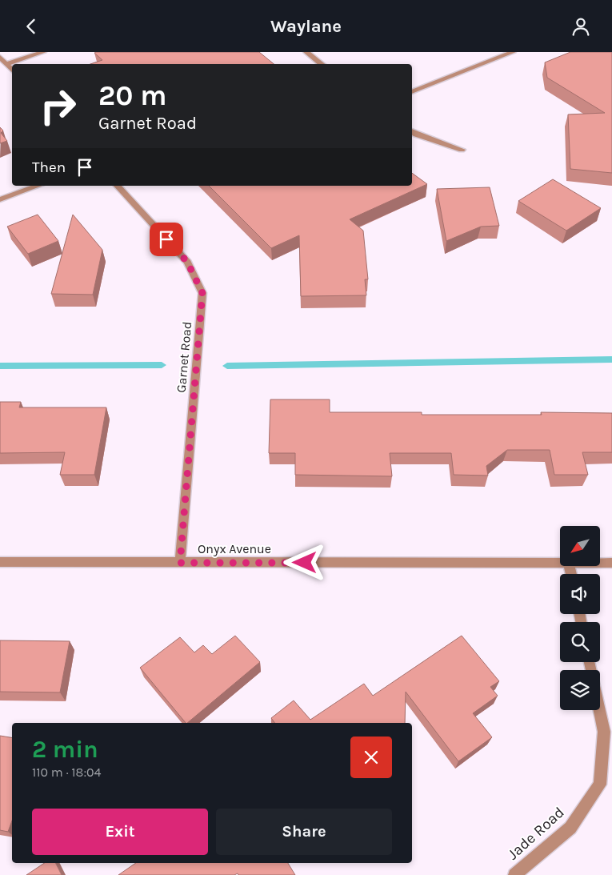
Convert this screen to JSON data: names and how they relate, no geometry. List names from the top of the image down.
{
  "streets": {
    "street": ["Garnet Road", "Onyx Avenue", "Jade Road"]
  },
  "crossings": [
    ["Garnet Road", "Onyx Avenue"]
  ],
  "north": "bottom left",
  "page": {
    "header": "Waylane",
    "turn": ["20 m", "Garnet Road"],
    "then": "Then",
    "heading": ["2 min", "110 m · 18:04"],
    "buttons": ["Exit", "Share"]
  }
}
